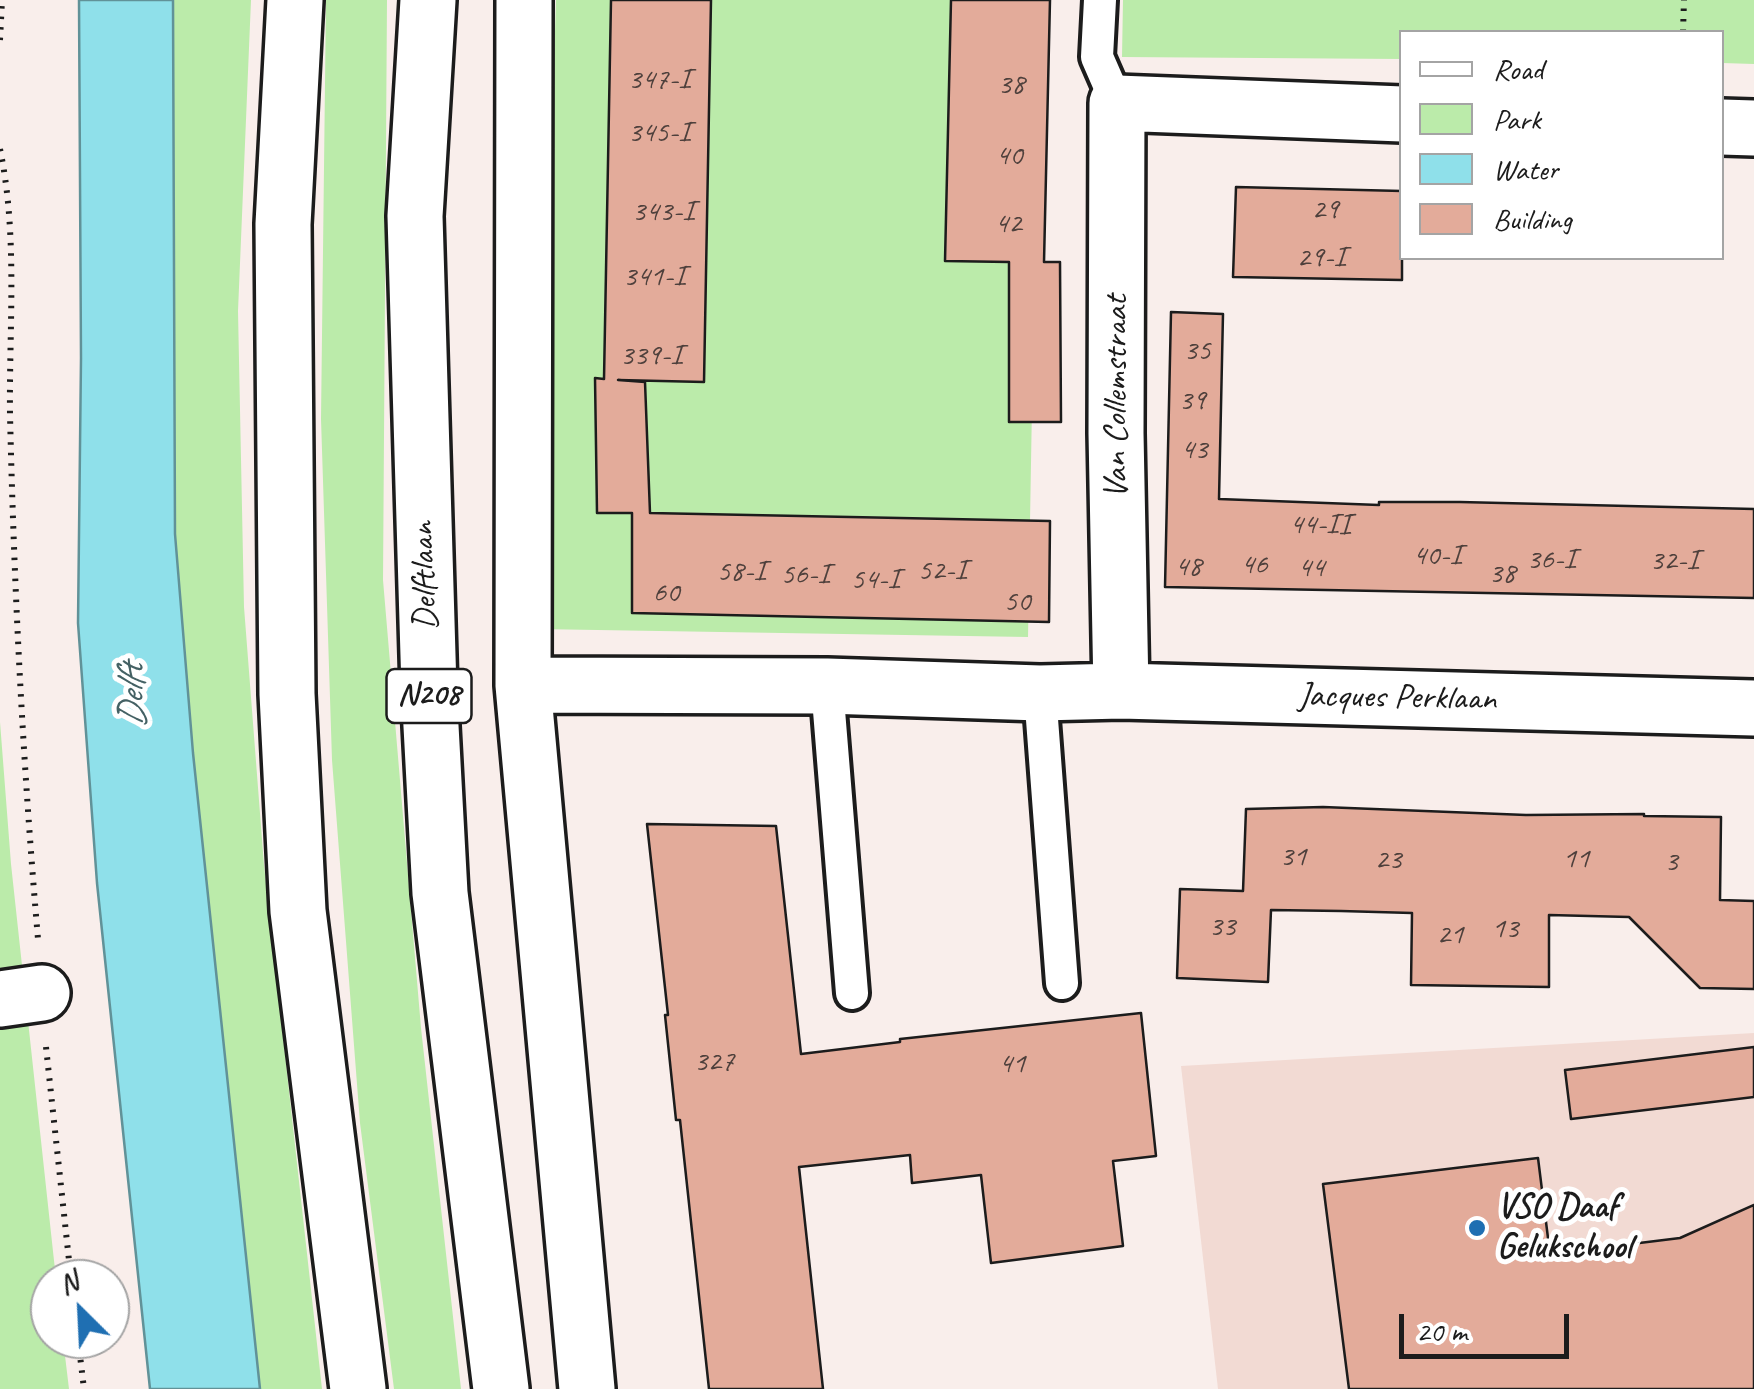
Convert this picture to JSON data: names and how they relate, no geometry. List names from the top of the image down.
{
  "streets": {
    "street": [
      "Van Collemstraat",
      "Delftlaan",
      "N208",
      "Jacques Perklaan"
    ]
  },
  "crossings": [
    ["Van Collemstraat", "Jacques Perklaan"]
  ],
  "water": ["Delft"],
  "places": ["VSO Daaf Gelukschool"],
  "house_numbers": [
    "347-I",
    "38",
    "345-I",
    "40",
    "29",
    "343-I",
    "42",
    "29-I",
    "341-I",
    "35",
    "339-I",
    "39",
    "43",
    "44-II",
    "40-I",
    "36-I",
    "32-I",
    "46",
    "48",
    "44",
    "52-I",
    "58-I",
    "38",
    "56-I",
    "54-I",
    "60",
    "50",
    "31",
    "11",
    "23",
    "3",
    "33",
    "13",
    "21",
    "327",
    "41"
  ],
  "legend": [
    "Road",
    "Park",
    "Water",
    "Building"
  ],
  "scale_bar": "20 m",
  "north": "top left"
}
